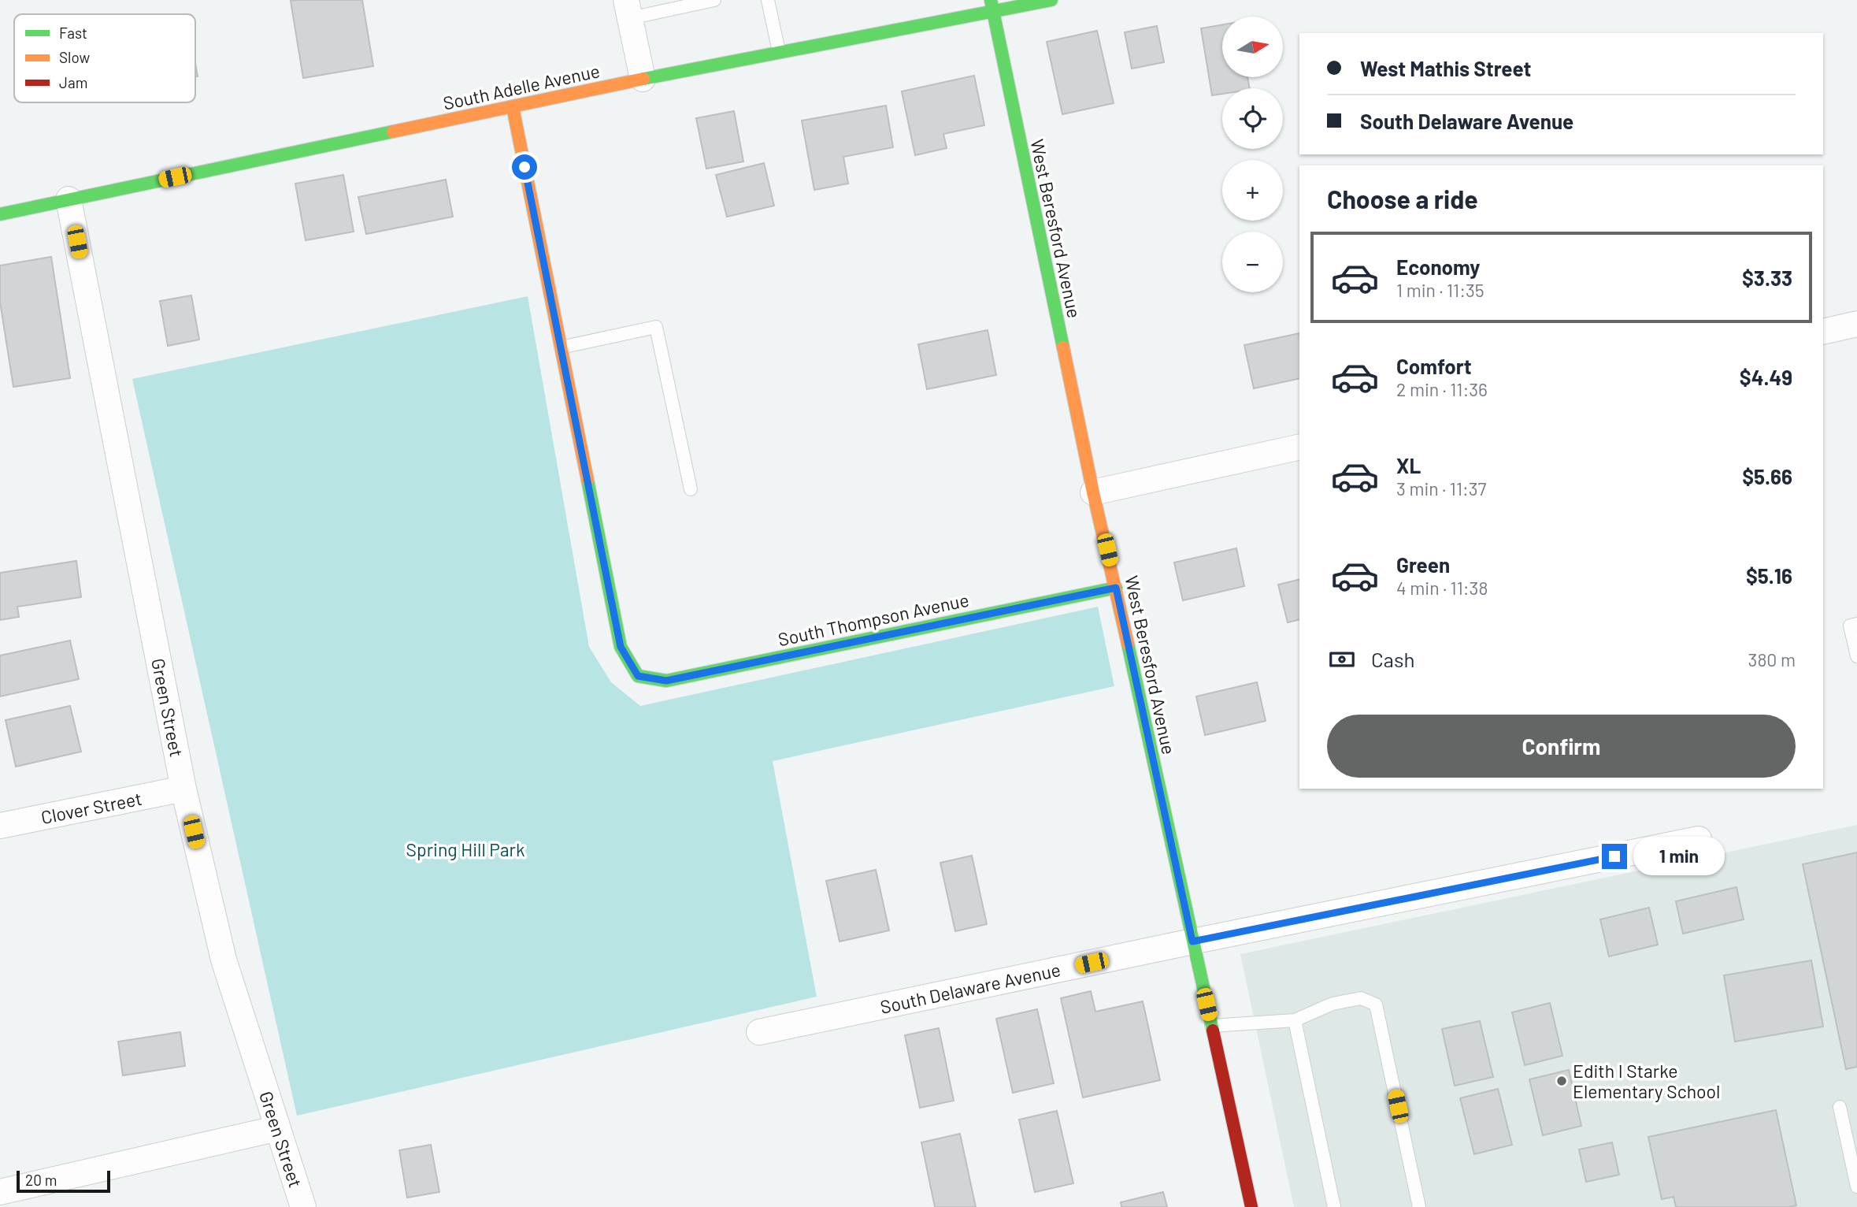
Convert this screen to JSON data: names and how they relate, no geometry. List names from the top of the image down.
{
  "streets": {
    "street": [
      "South Adelle Avenue",
      "West Beresford Avenue",
      "South Thompson Avenue",
      "Green Street",
      "Clover Street",
      "South Delaware Avenue"
    ]
  },
  "crossings": [
    ["South Adelle Avenue", "West Beresford Avenue"],
    ["South Adelle Avenue", "Green Street"],
    ["West Beresford Avenue", "South Thompson Avenue"],
    ["West Beresford Avenue", "South Delaware Avenue"],
    ["Green Street", "Clover Street"]
  ],
  "parks": ["Spring Hill Park"],
  "places": ["Edith I Starke Elementary School"],
  "legend": ["Fast", "Slow", "Jam"],
  "scale_bar": "20 m",
  "north": "right",
  "page": {
    "map_buttons": ["+", "−"],
    "banner": ["West Mathis Street", "South Delaware Avenue"],
    "heading": "Choose a ride",
    "list": [
      {
        "name": "Economy",
        "note": "1 min · 11:35",
        "value": "$3.33"
      },
      {
        "name": "Comfort",
        "note": "2 min · 11:36",
        "value": "$4.49"
      },
      {
        "name": "XL",
        "note": "3 min · 11:37",
        "value": "$5.66"
      },
      {
        "name": "Green",
        "note": "4 min · 11:38",
        "value": "$5.16"
      }
    ],
    "pay": ["Cash", "380 m"],
    "buttons": "Confirm",
    "bubble": "1 min",
    "scale": "20 m"
  }
}
